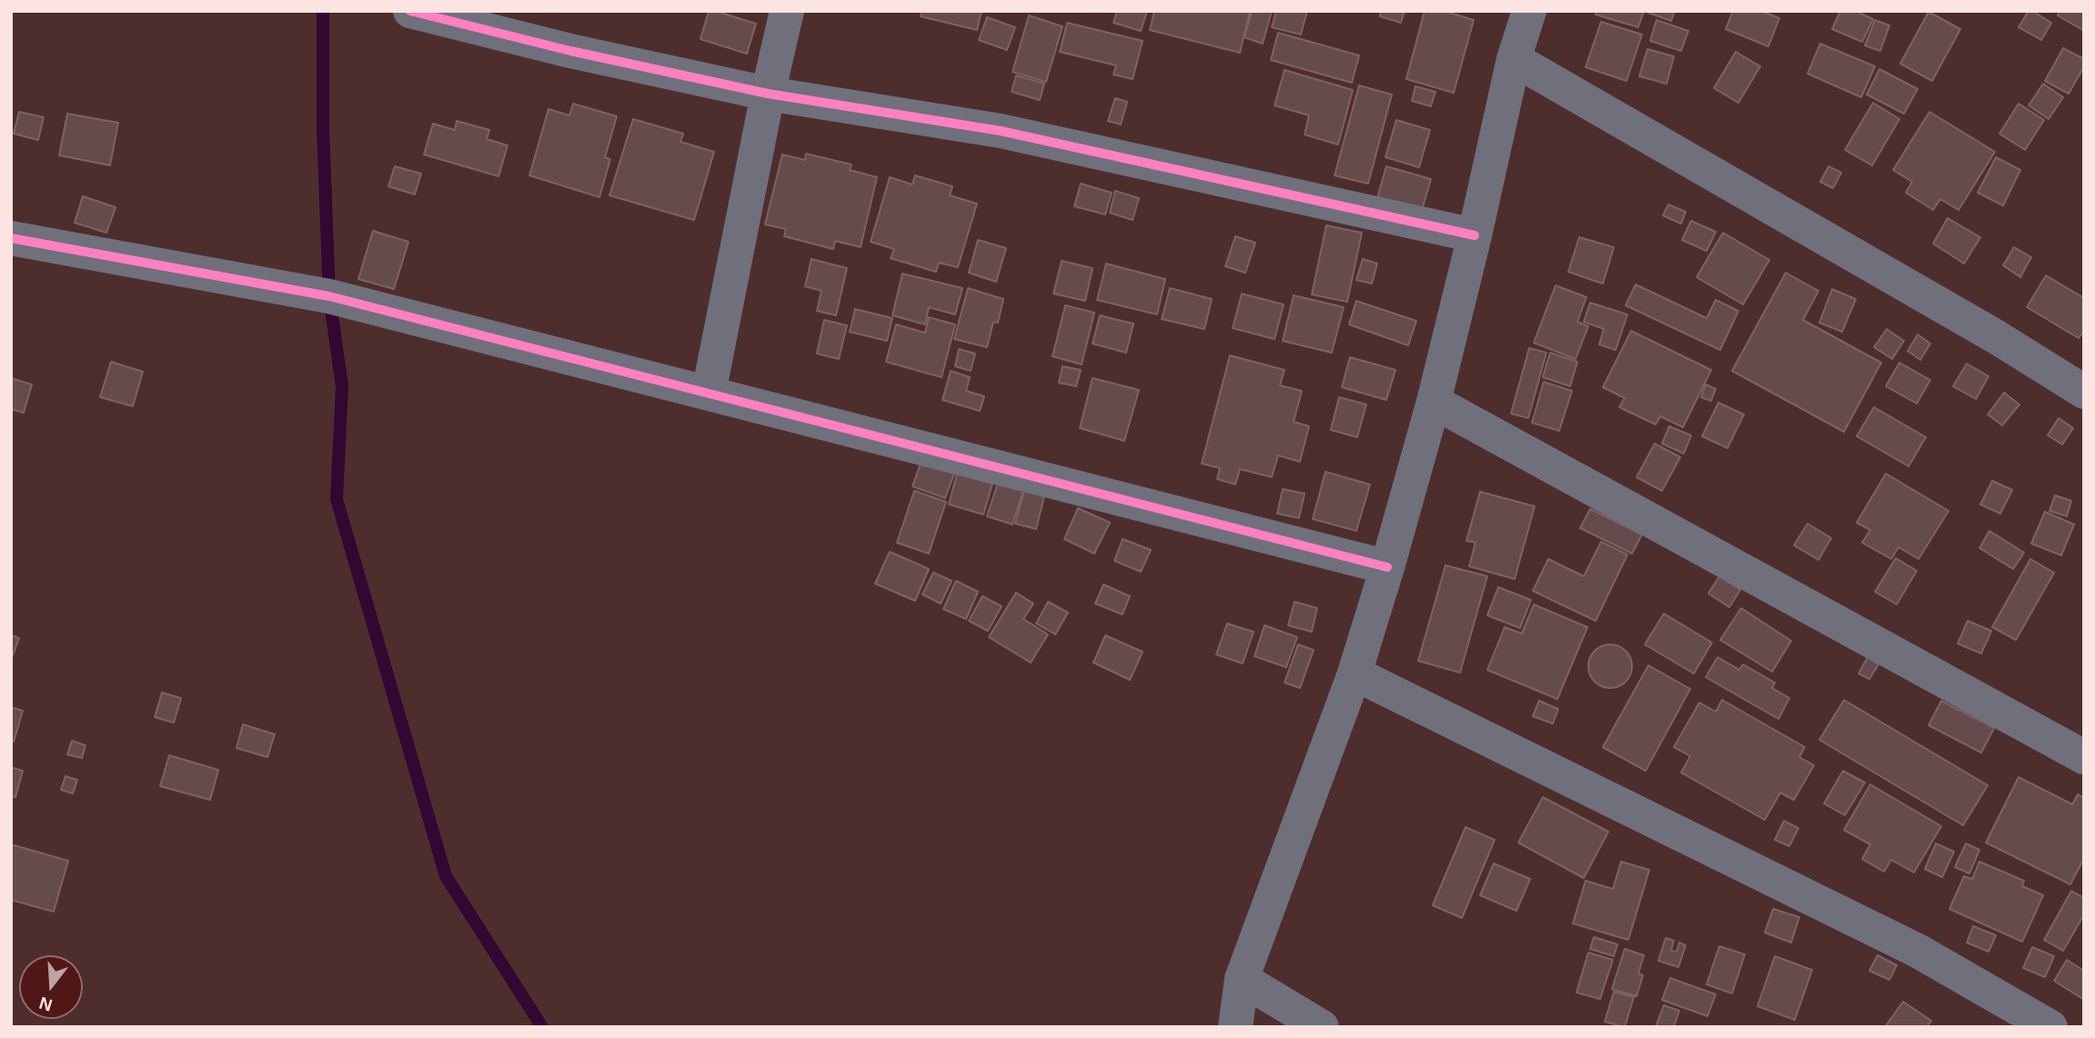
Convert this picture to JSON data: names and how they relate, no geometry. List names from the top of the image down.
{
  "north": "bottom"
}
